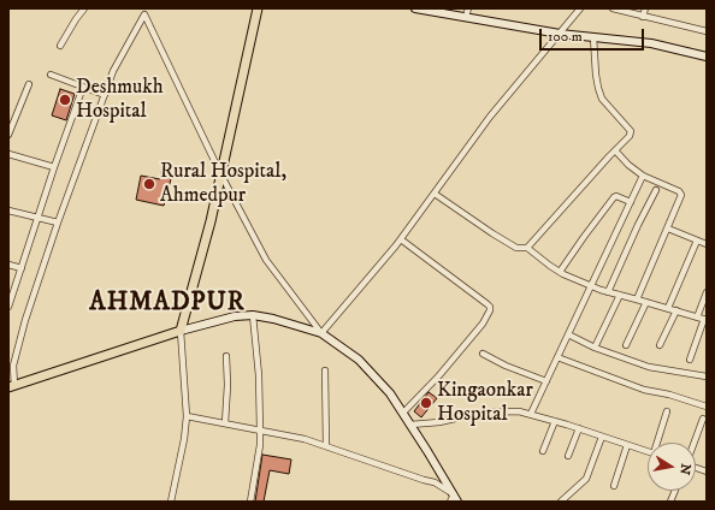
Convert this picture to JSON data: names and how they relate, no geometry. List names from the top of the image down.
{
  "districts": ["AHMADPUR"],
  "places": ["Deshmukh Hospital", "Rural Hospital, Ahmedpur", "Kingaonkar Hospital"],
  "scale_bar": "100 m",
  "north": "right"
}
